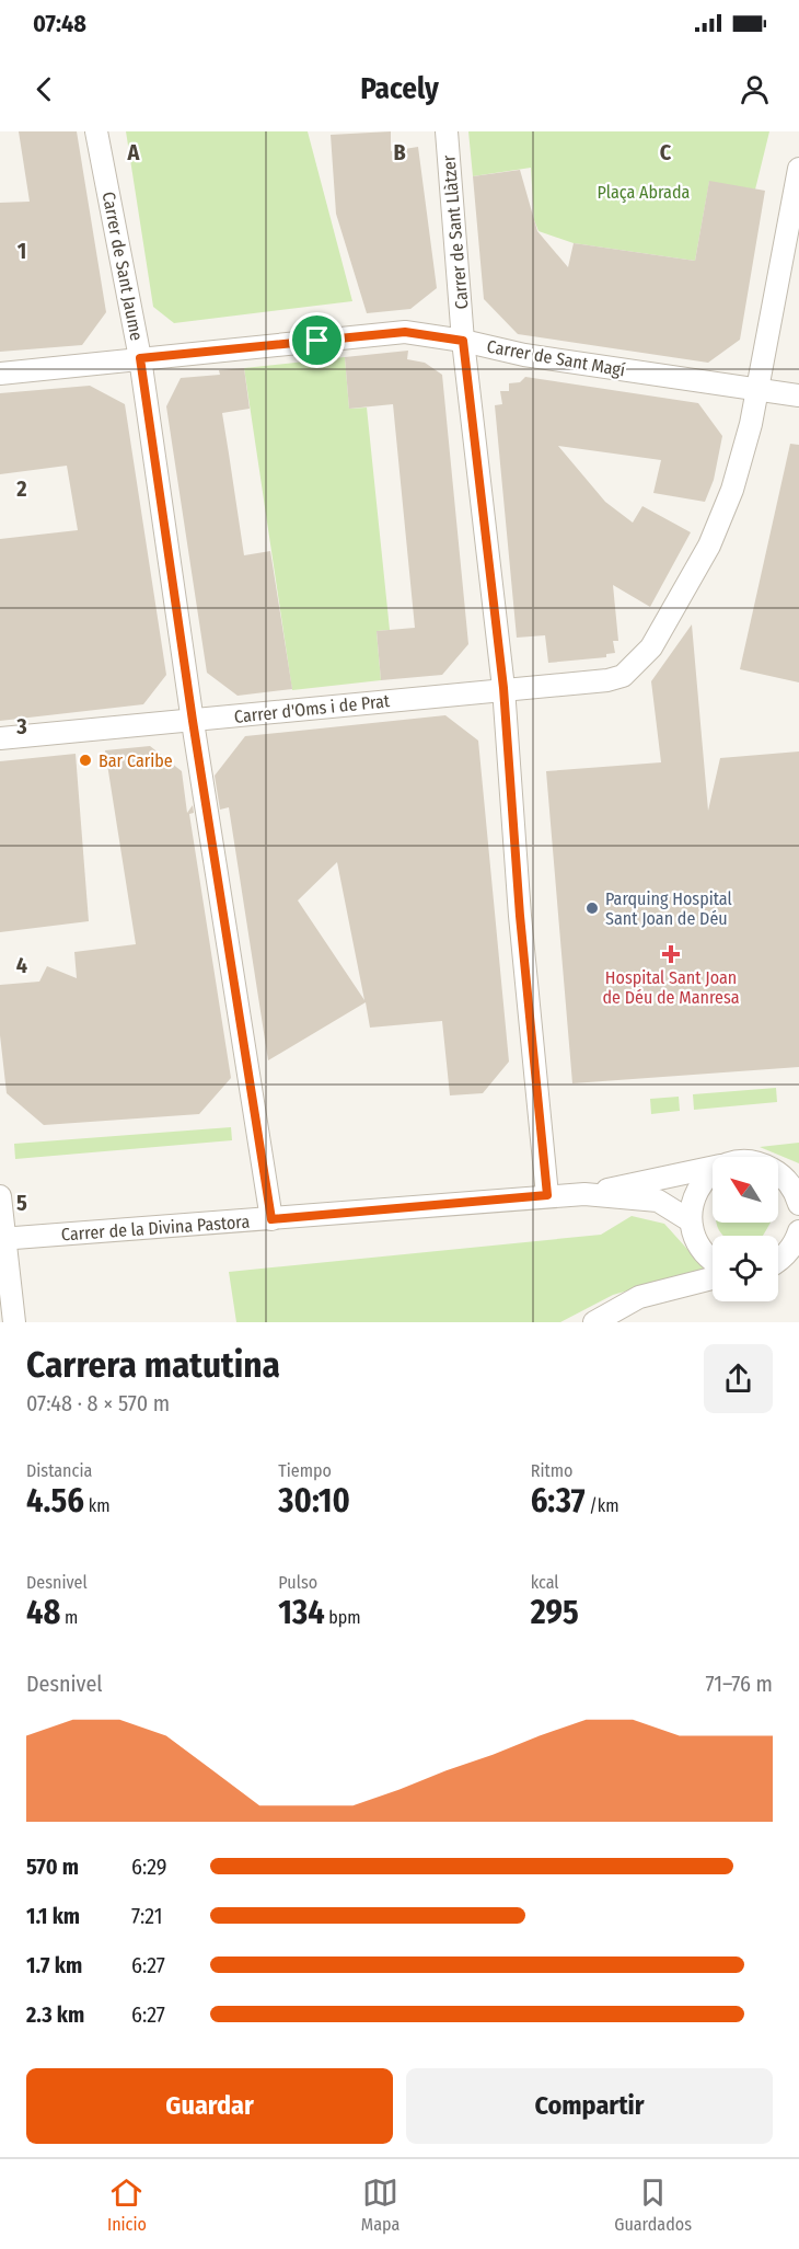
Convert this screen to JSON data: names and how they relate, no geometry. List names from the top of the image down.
{
  "streets": {
    "street": [
      "Carrer de Sant Llàtzer",
      "Carrer de Sant Jaume",
      "Carrer de Sant Magí",
      "Carrer d'Oms i de Prat",
      "Carrer de la Divina Pastora"
    ]
  },
  "crossings": [
    ["Carrer de Sant Llàtzer", "Carrer de Sant Magí"],
    ["Carrer de Sant Llàtzer", "Carrer d'Oms i de Prat"],
    ["Carrer de Sant Llàtzer", "Carrer de la Divina Pastora"],
    ["Carrer de Sant Jaume", "Carrer de Sant Magí"],
    ["Carrer de Sant Jaume", "Carrer d'Oms i de Prat"],
    ["Carrer de Sant Jaume", "Carrer de la Divina Pastora"],
    ["Carrer de Sant Magí", "Carrer d'Oms i de Prat"]
  ],
  "parks": ["Plaça Abrada"],
  "places": {
    "other": ["Bar Caribe", "Parquing Hospital Sant Joan de Déu"],
    "health": ["Hospital Sant Joan de Déu de Manresa"]
  },
  "north": "top left",
  "page": {
    "status": "07:48",
    "header": "Pacely",
    "heading": ["Carrera matutina", "07:48 · 8 × 570 m"],
    "stats": [
      ["Distancia", "4.56 km"],
      ["Tiempo", "30:10"],
      ["Ritmo", "6:37 /km"],
      ["Desnivel", "48 m"],
      ["Pulso", "134 bpm"],
      ["kcal", "295"]
    ],
    "chart": ["Desnivel", "71–76 m"],
    "list": [
      {
        "name": "570 m",
        "note": "6:29"
      },
      {
        "name": "1.1 km",
        "note": "7:21"
      },
      {
        "name": "1.7 km",
        "note": "6:27"
      },
      {
        "name": "2.3 km",
        "note": "6:27"
      }
    ],
    "buttons": ["Guardar", "Compartir"],
    "tabs": ["Inicio", "Mapa", "Guardados"]
  },
  "grid": {
    "columns": ["A", "B", "C"],
    "rows": [
      "1",
      "2",
      "3",
      "4",
      "5"
    ]
  }
}
